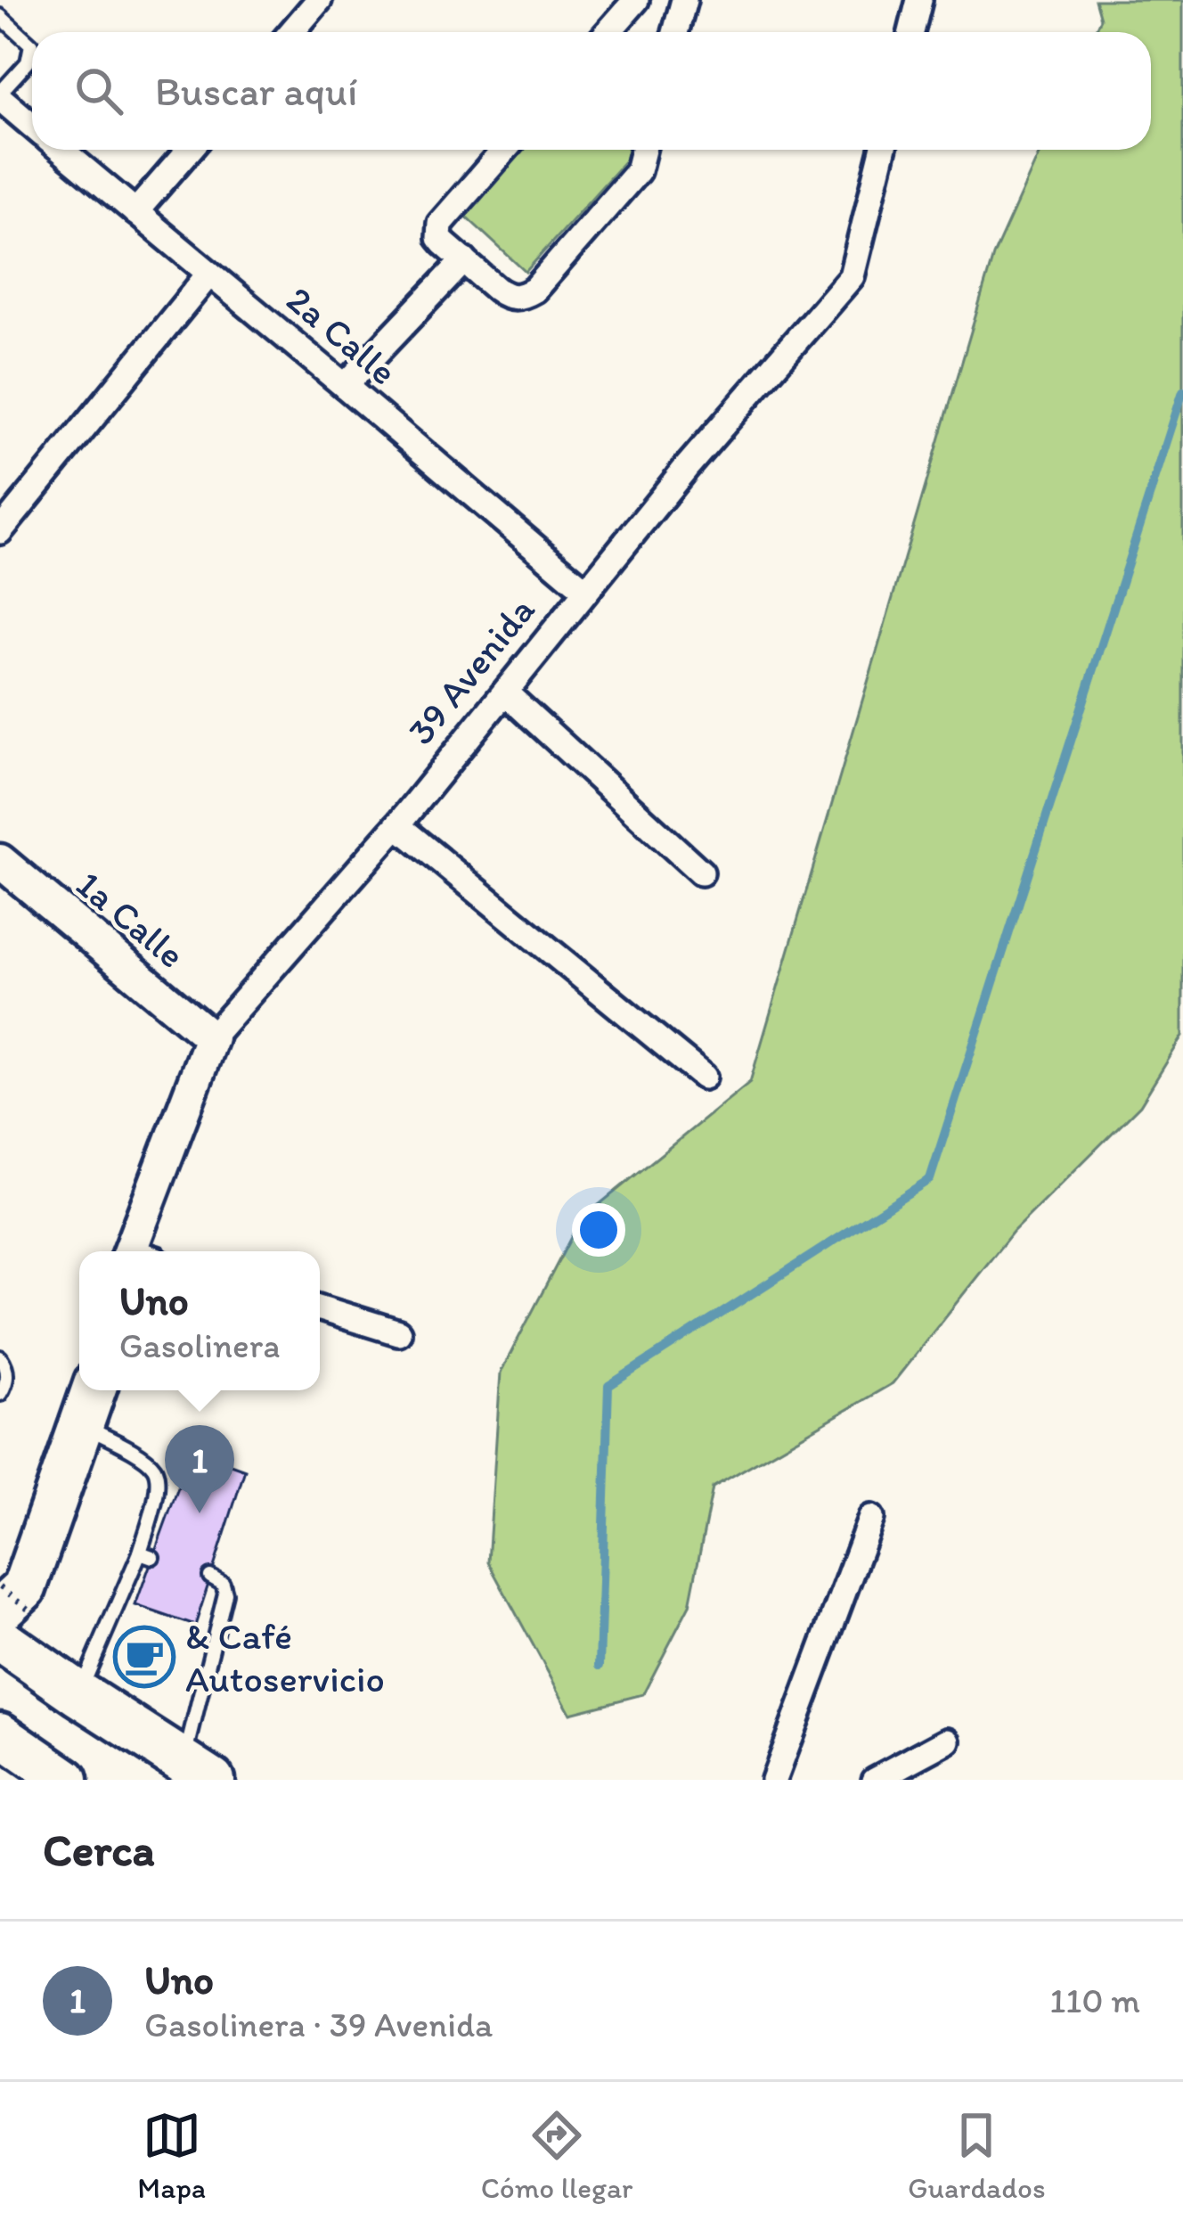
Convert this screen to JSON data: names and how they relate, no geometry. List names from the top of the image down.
{
  "streets": {
    "street": ["2a Calle", "39 Avenida", "1a Calle"]
  },
  "crossings": [
    ["2a Calle", "39 Avenida"],
    ["39 Avenida", "1a Calle"]
  ],
  "places": {
    "cafe": ["& Café Autoservicio"]
  },
  "page": {
    "search": "Buscar aquí",
    "popup": ["Uno", "Gasolinera"],
    "pins": "1",
    "heading": "Cerca",
    "list": [
      {
        "mark": "1",
        "name": "Uno",
        "note": "Gasolinera · 39 Avenida",
        "value": "110 m"
      }
    ],
    "nav": ["Mapa", "Cómo llegar", "Guardados"]
  }
}
